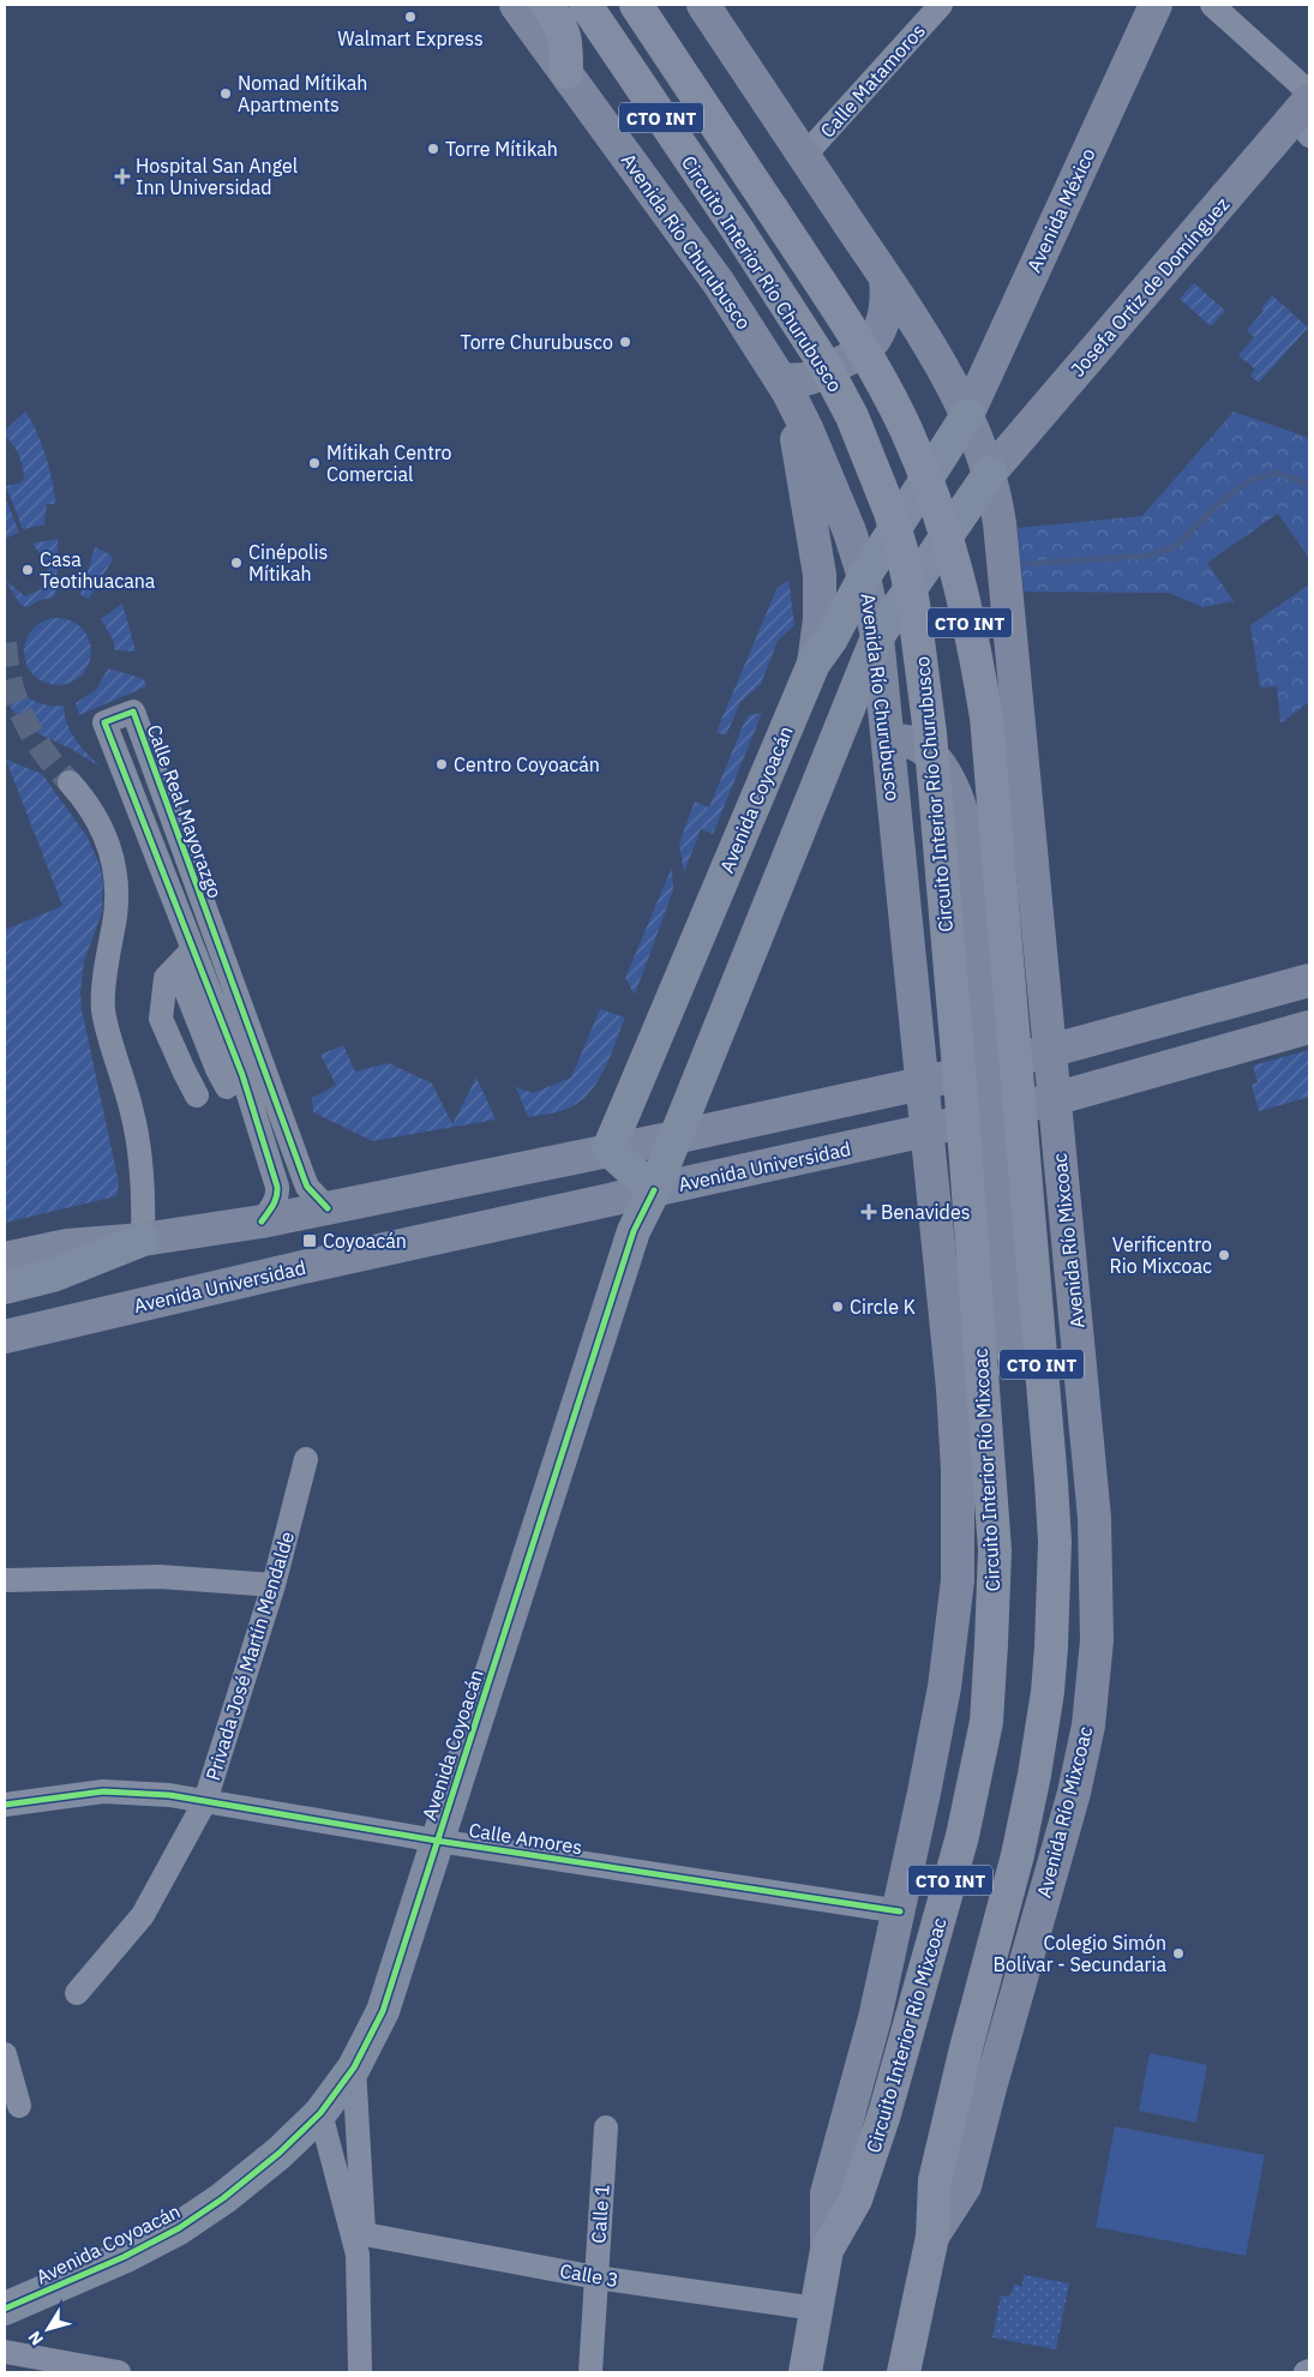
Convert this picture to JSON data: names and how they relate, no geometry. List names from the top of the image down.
{
  "streets": {
    "highway": [
      "CTO INT",
      "Circuito Interior Río Churubusco",
      "Avenida Río Mixcoac",
      "Circuito Interior Río Mixcoac"
    ],
    "main road": [
      "Avenida México",
      "Avenida Río Churubusco",
      "Josefa Ortiz de Domínguez",
      "Avenida Coyoacán",
      "Avenida Universidad"
    ],
    "street": [
      "Calle Matamoros",
      "Calle Real Mayorazgo",
      "Privada José Martín Mendalde",
      "Calle Amores",
      "Calle 1",
      "Calle 3"
    ]
  },
  "crossings": [
    ["Calle Matamoros", "CTO INT"],
    ["CTO INT", "Avenida México"],
    ["CTO INT", "Avenida Río Churubusco"],
    ["CTO INT", "Josefa Ortiz de Domínguez"],
    ["CTO INT", "Avenida Coyoacán"],
    ["CTO INT", "Avenida Universidad"],
    ["CTO INT", "Avenida Río Mixcoac"],
    ["CTO INT", "Circuito Interior Río Mixcoac"],
    ["CTO INT", "Calle Amores"],
    ["CTO INT", "Calle 3"],
    ["Avenida México", "Avenida Coyoacán"],
    ["Avenida Río Churubusco", "Avenida Coyoacán"],
    ["Avenida Río Churubusco", "Avenida Universidad"],
    ["Circuito Interior Río Churubusco", "Circuito Interior Río Mixcoac"],
    ["Josefa Ortiz de Domínguez", "Avenida Coyoacán"],
    ["Avenida Coyoacán", "Avenida Universidad"],
    ["Avenida Coyoacán", "Calle Amores"],
    ["Avenida Universidad", "Avenida Río Mixcoac"],
    ["Privada José Martín Mendalde", "Calle Amores"],
    ["Calle 1", "Calle 3"]
  ],
  "places": {
    "other": [
      "Walmart Express",
      "Nomad Mítikah Apartments",
      "Torre Mítikah",
      "Torre Churubusco",
      "Mítikah Centro Comercial",
      "Cinépolis Mítikah",
      "Casa Teotihuacana",
      "Centro Coyoacán",
      "Verificentro Rio Mixcoac",
      "Circle K",
      "Colegio Simón Bolívar - Secundaria"
    ],
    "health": ["Hospital San Angel Inn Universidad", "Benavides"],
    "transit": ["Coyoacán"]
  },
  "north": "bottom left"
}
